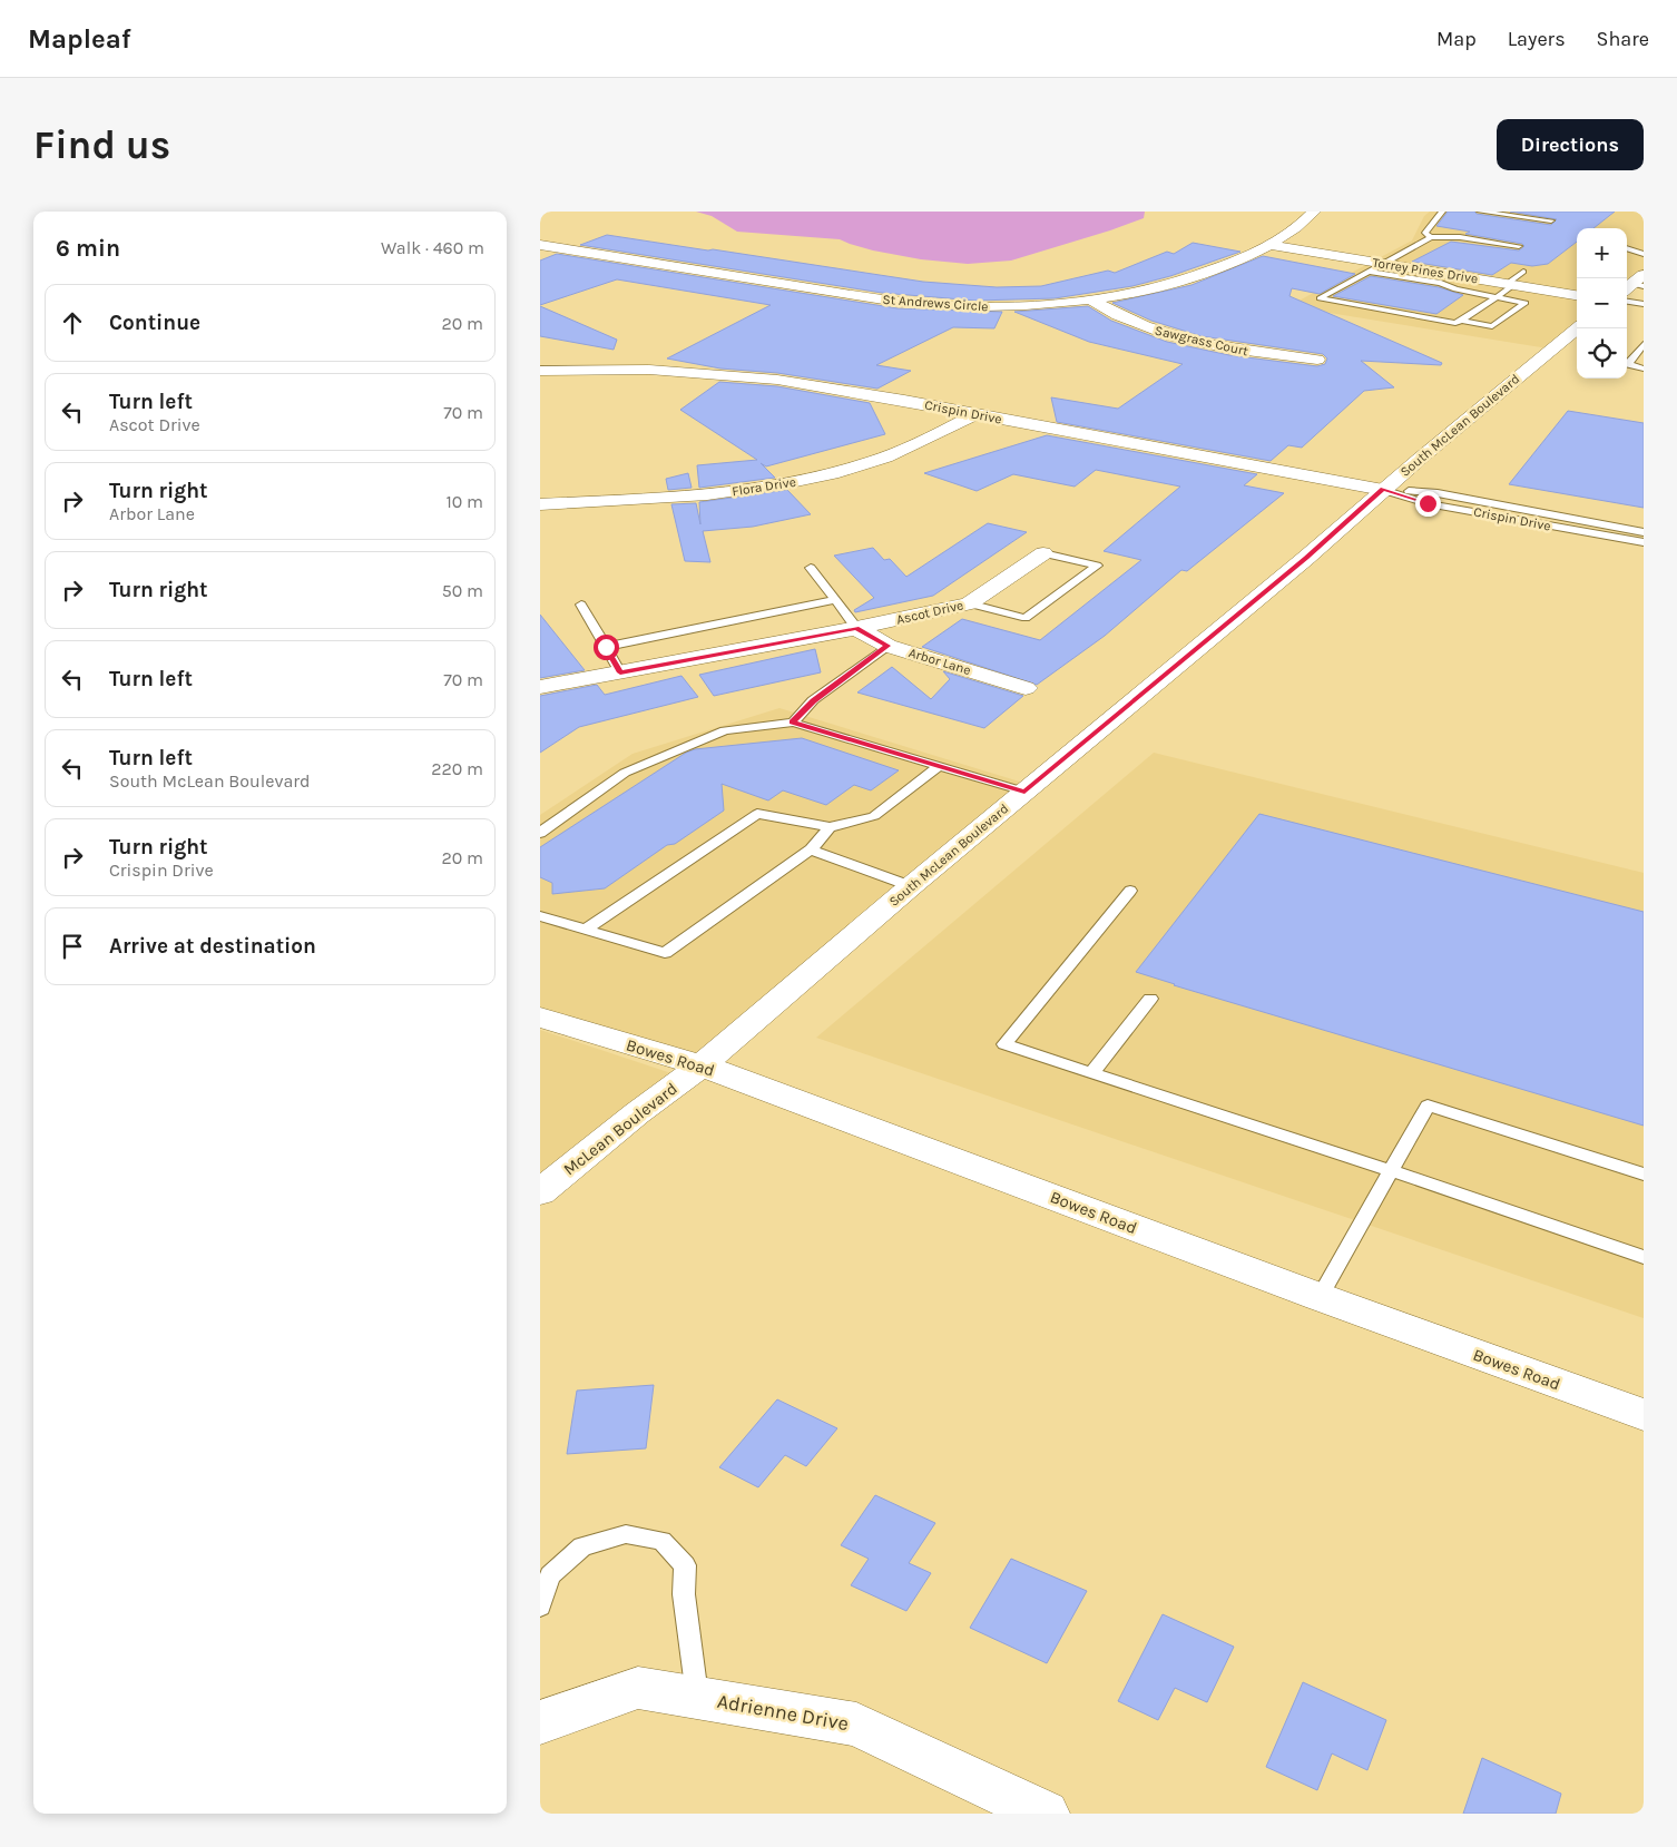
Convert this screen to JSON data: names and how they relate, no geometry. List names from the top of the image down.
{
  "streets": {
    "street": [
      "Torrey Pines Drive",
      "St Andrews Circle",
      "Sawgrass Court",
      "Crispin Drive",
      "South McLean Boulevard",
      "Flora Drive",
      "Ascot Drive",
      "Arbor Lane",
      "Bowes Road",
      "McLean Boulevard",
      "Adrienne Drive"
    ]
  },
  "crossings": [
    ["Torrey Pines Drive", "St Andrews Circle"],
    ["St Andrews Circle", "Sawgrass Court"],
    ["Crispin Drive", "South McLean Boulevard"],
    ["Crispin Drive", "Flora Drive"],
    ["South McLean Boulevard", "Bowes Road"],
    ["South McLean Boulevard", "McLean Boulevard"],
    ["Ascot Drive", "Arbor Lane"],
    ["Bowes Road", "McLean Boulevard"]
  ],
  "page": {
    "header": "Mapleaf",
    "nav": ["Map", "Layers", "Share"],
    "buttons": "Directions",
    "title": "Find us",
    "heading": ["6 min", "Walk · 460 m"],
    "map_buttons": ["+", "−"],
    "list": [
      ["Continue", "20 m"],
      ["Turn left", "Ascot Drive", "70 m"],
      ["Turn right", "Arbor Lane", "10 m"],
      ["Turn right", "50 m"],
      ["Turn left", "70 m"],
      ["Turn left", "South McLean Boulevard", "220 m"],
      ["Turn right", "Crispin Drive", "20 m"],
      "Arrive at destination"
    ]
  }
}
